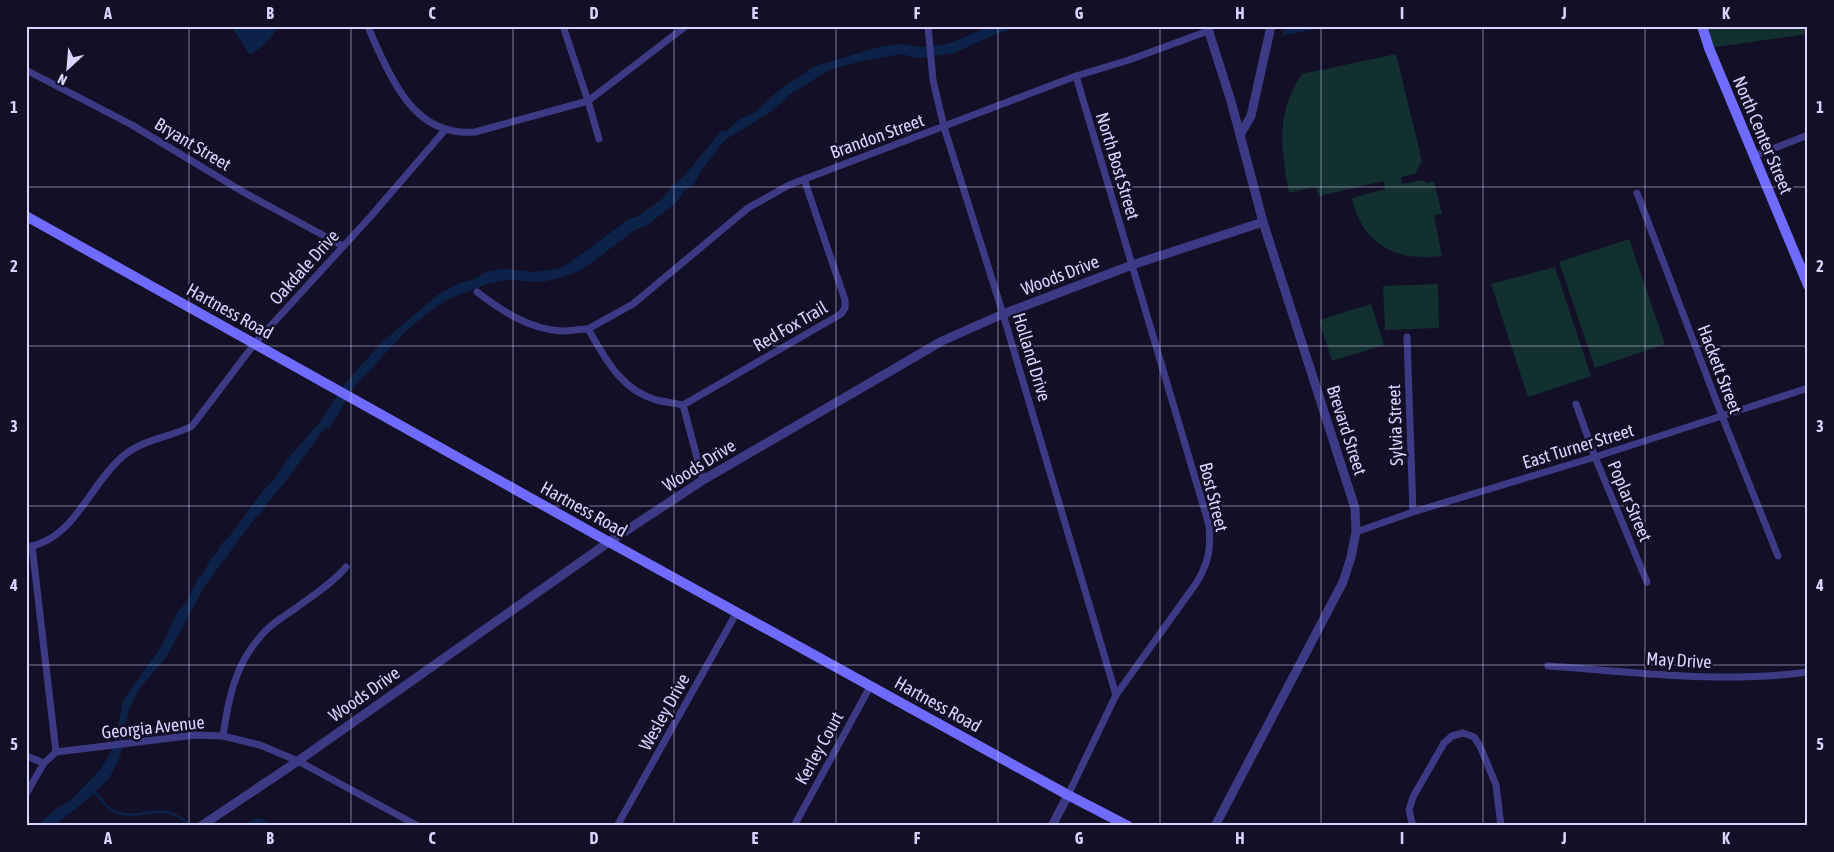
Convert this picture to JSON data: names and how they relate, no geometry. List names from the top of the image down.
{
  "streets": {
    "main road": ["North Center Street", "Hartness Road"],
    "street": [
      "Brandon Street",
      "Bryant Street",
      "North Bost Street",
      "Oakdale Drive",
      "Woods Drive",
      "Red Fox Trail",
      "Holland Drive",
      "Hackett Street",
      "Sylvia Street",
      "Brevard Street",
      "East Turner Street",
      "Bost Street",
      "Poplar Street",
      "May Drive",
      "Wesley Drive",
      "Georgia Avenue",
      "Kerley Court"
    ]
  },
  "crossings": [
    ["Brandon Street", "North Bost Street"],
    ["Brandon Street", "Red Fox Trail"],
    ["Brandon Street", "Holland Drive"],
    ["Brandon Street", "Brevard Street"],
    ["Bryant Street", "Oakdale Drive"],
    ["North Bost Street", "Woods Drive"],
    ["North Bost Street", "Bost Street"],
    ["Oakdale Drive", "Hartness Road"],
    ["Woods Drive", "Hartness Road"],
    ["Woods Drive", "Holland Drive"],
    ["Woods Drive", "Brevard Street"],
    ["Woods Drive", "Bost Street"],
    ["Woods Drive", "Georgia Avenue"],
    ["Hartness Road", "Bost Street"],
    ["Hartness Road", "Wesley Drive"],
    ["Hartness Road", "Kerley Court"],
    ["Holland Drive", "Bost Street"],
    ["Hackett Street", "East Turner Street"],
    ["Sylvia Street", "East Turner Street"],
    ["Brevard Street", "East Turner Street"],
    ["East Turner Street", "Poplar Street"]
  ],
  "north": "bottom left",
  "grid": {
    "columns": [
      "A",
      "B",
      "C",
      "D",
      "E",
      "F",
      "G",
      "H",
      "I",
      "J",
      "K"
    ],
    "rows": [
      "1",
      "2",
      "3",
      "4",
      "5"
    ]
  }
}
